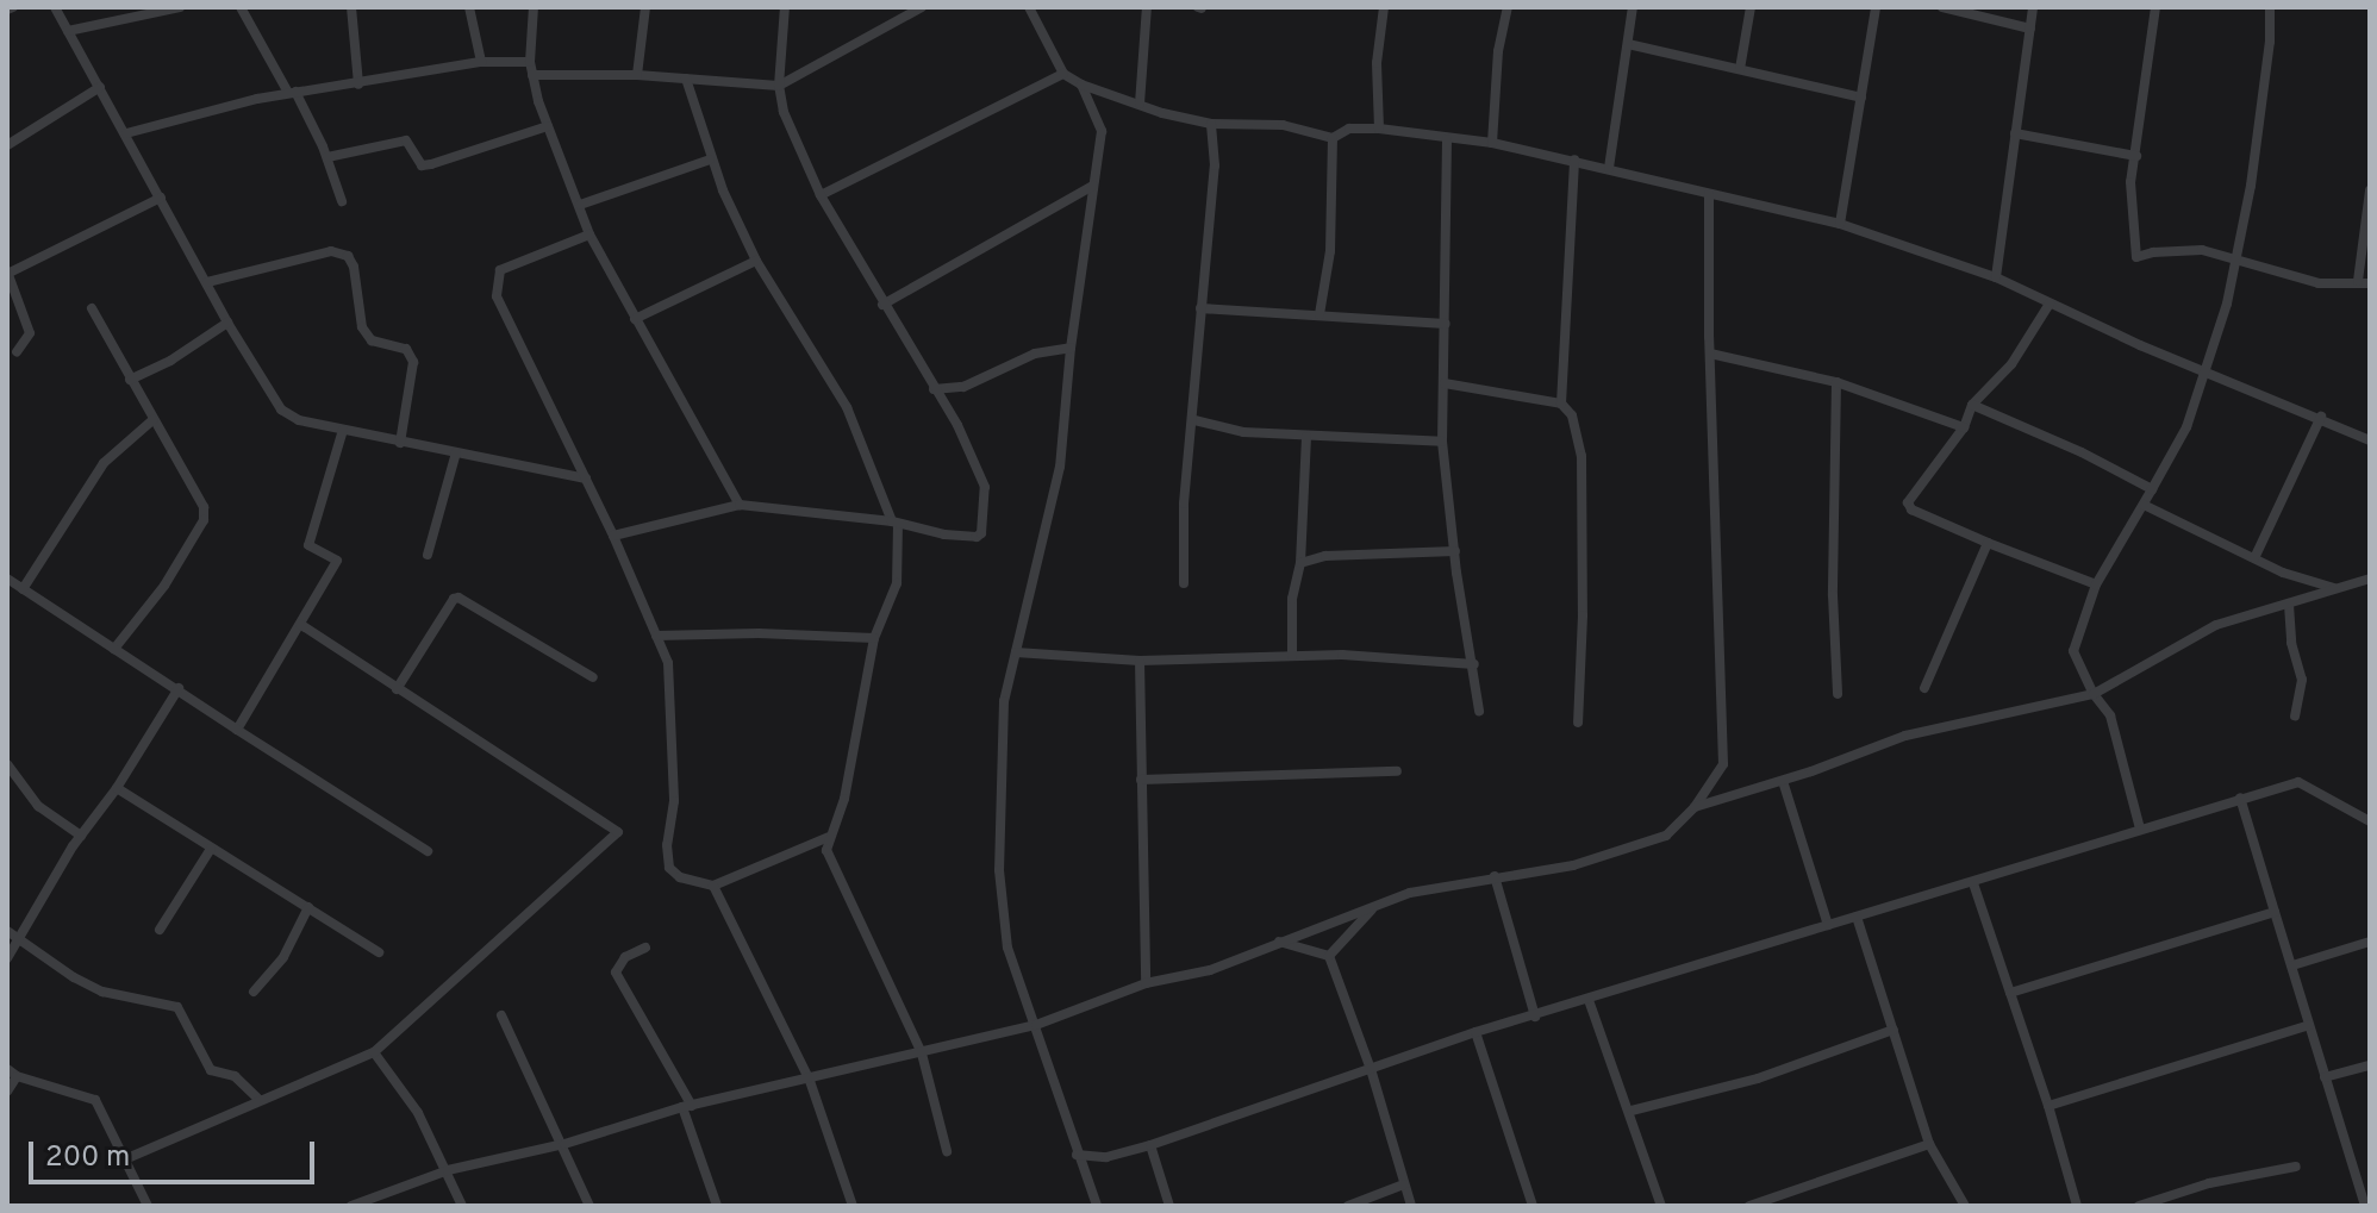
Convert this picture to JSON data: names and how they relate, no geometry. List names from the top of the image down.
{
  "scale_bar": "200 m"
}
